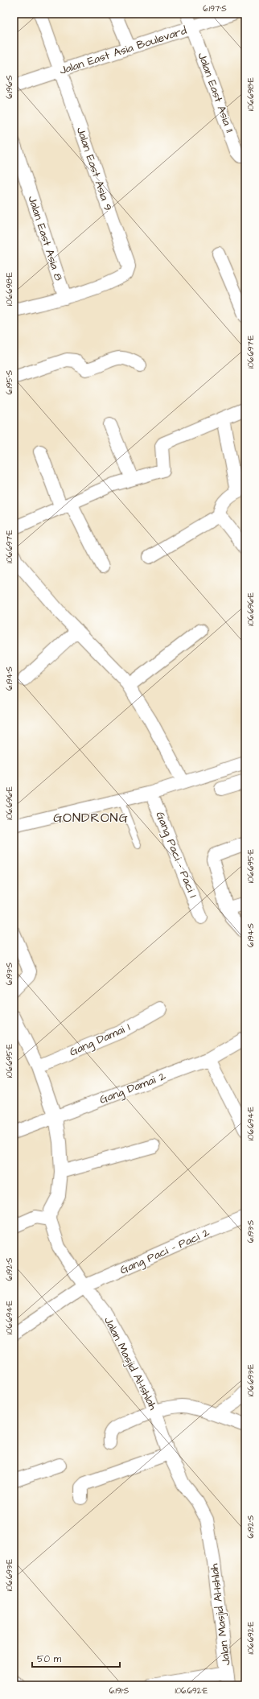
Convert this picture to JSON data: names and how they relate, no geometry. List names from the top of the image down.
{
  "streets": {
    "street": [
      "Jalan East Asia Boulevard",
      "Jalan East Asia 11",
      "Jalan East Asia 9",
      "Jalan East Asia 8",
      "Gang Paci - Paci 1",
      "Gang Damai 1",
      "Gang Damai 2",
      "Gang Paci - Paci 2",
      "Jalan Masjid Al-Ishlah"
    ]
  },
  "crossings": [
    ["Jalan East Asia Boulevard", "Jalan East Asia 11"],
    ["Jalan East Asia Boulevard", "Jalan East Asia 9"],
    ["Jalan East Asia 9", "Jalan East Asia 8"],
    ["Gang Paci - Paci 2", "Jalan Masjid Al-Ishlah"]
  ],
  "districts": ["GONDRONG"],
  "scale_bar": "50 m",
  "coordinates": [
    "6.197°S",
    "6.196°S",
    "106.698°E",
    "106.697°E",
    "6.195°S",
    "106.696°E",
    "6.194°S",
    "106.695°E",
    "6.193°S",
    "106.694°E",
    "6.192°S",
    "106.693°E",
    "106.692°E",
    "6.191°S"
  ]
}
